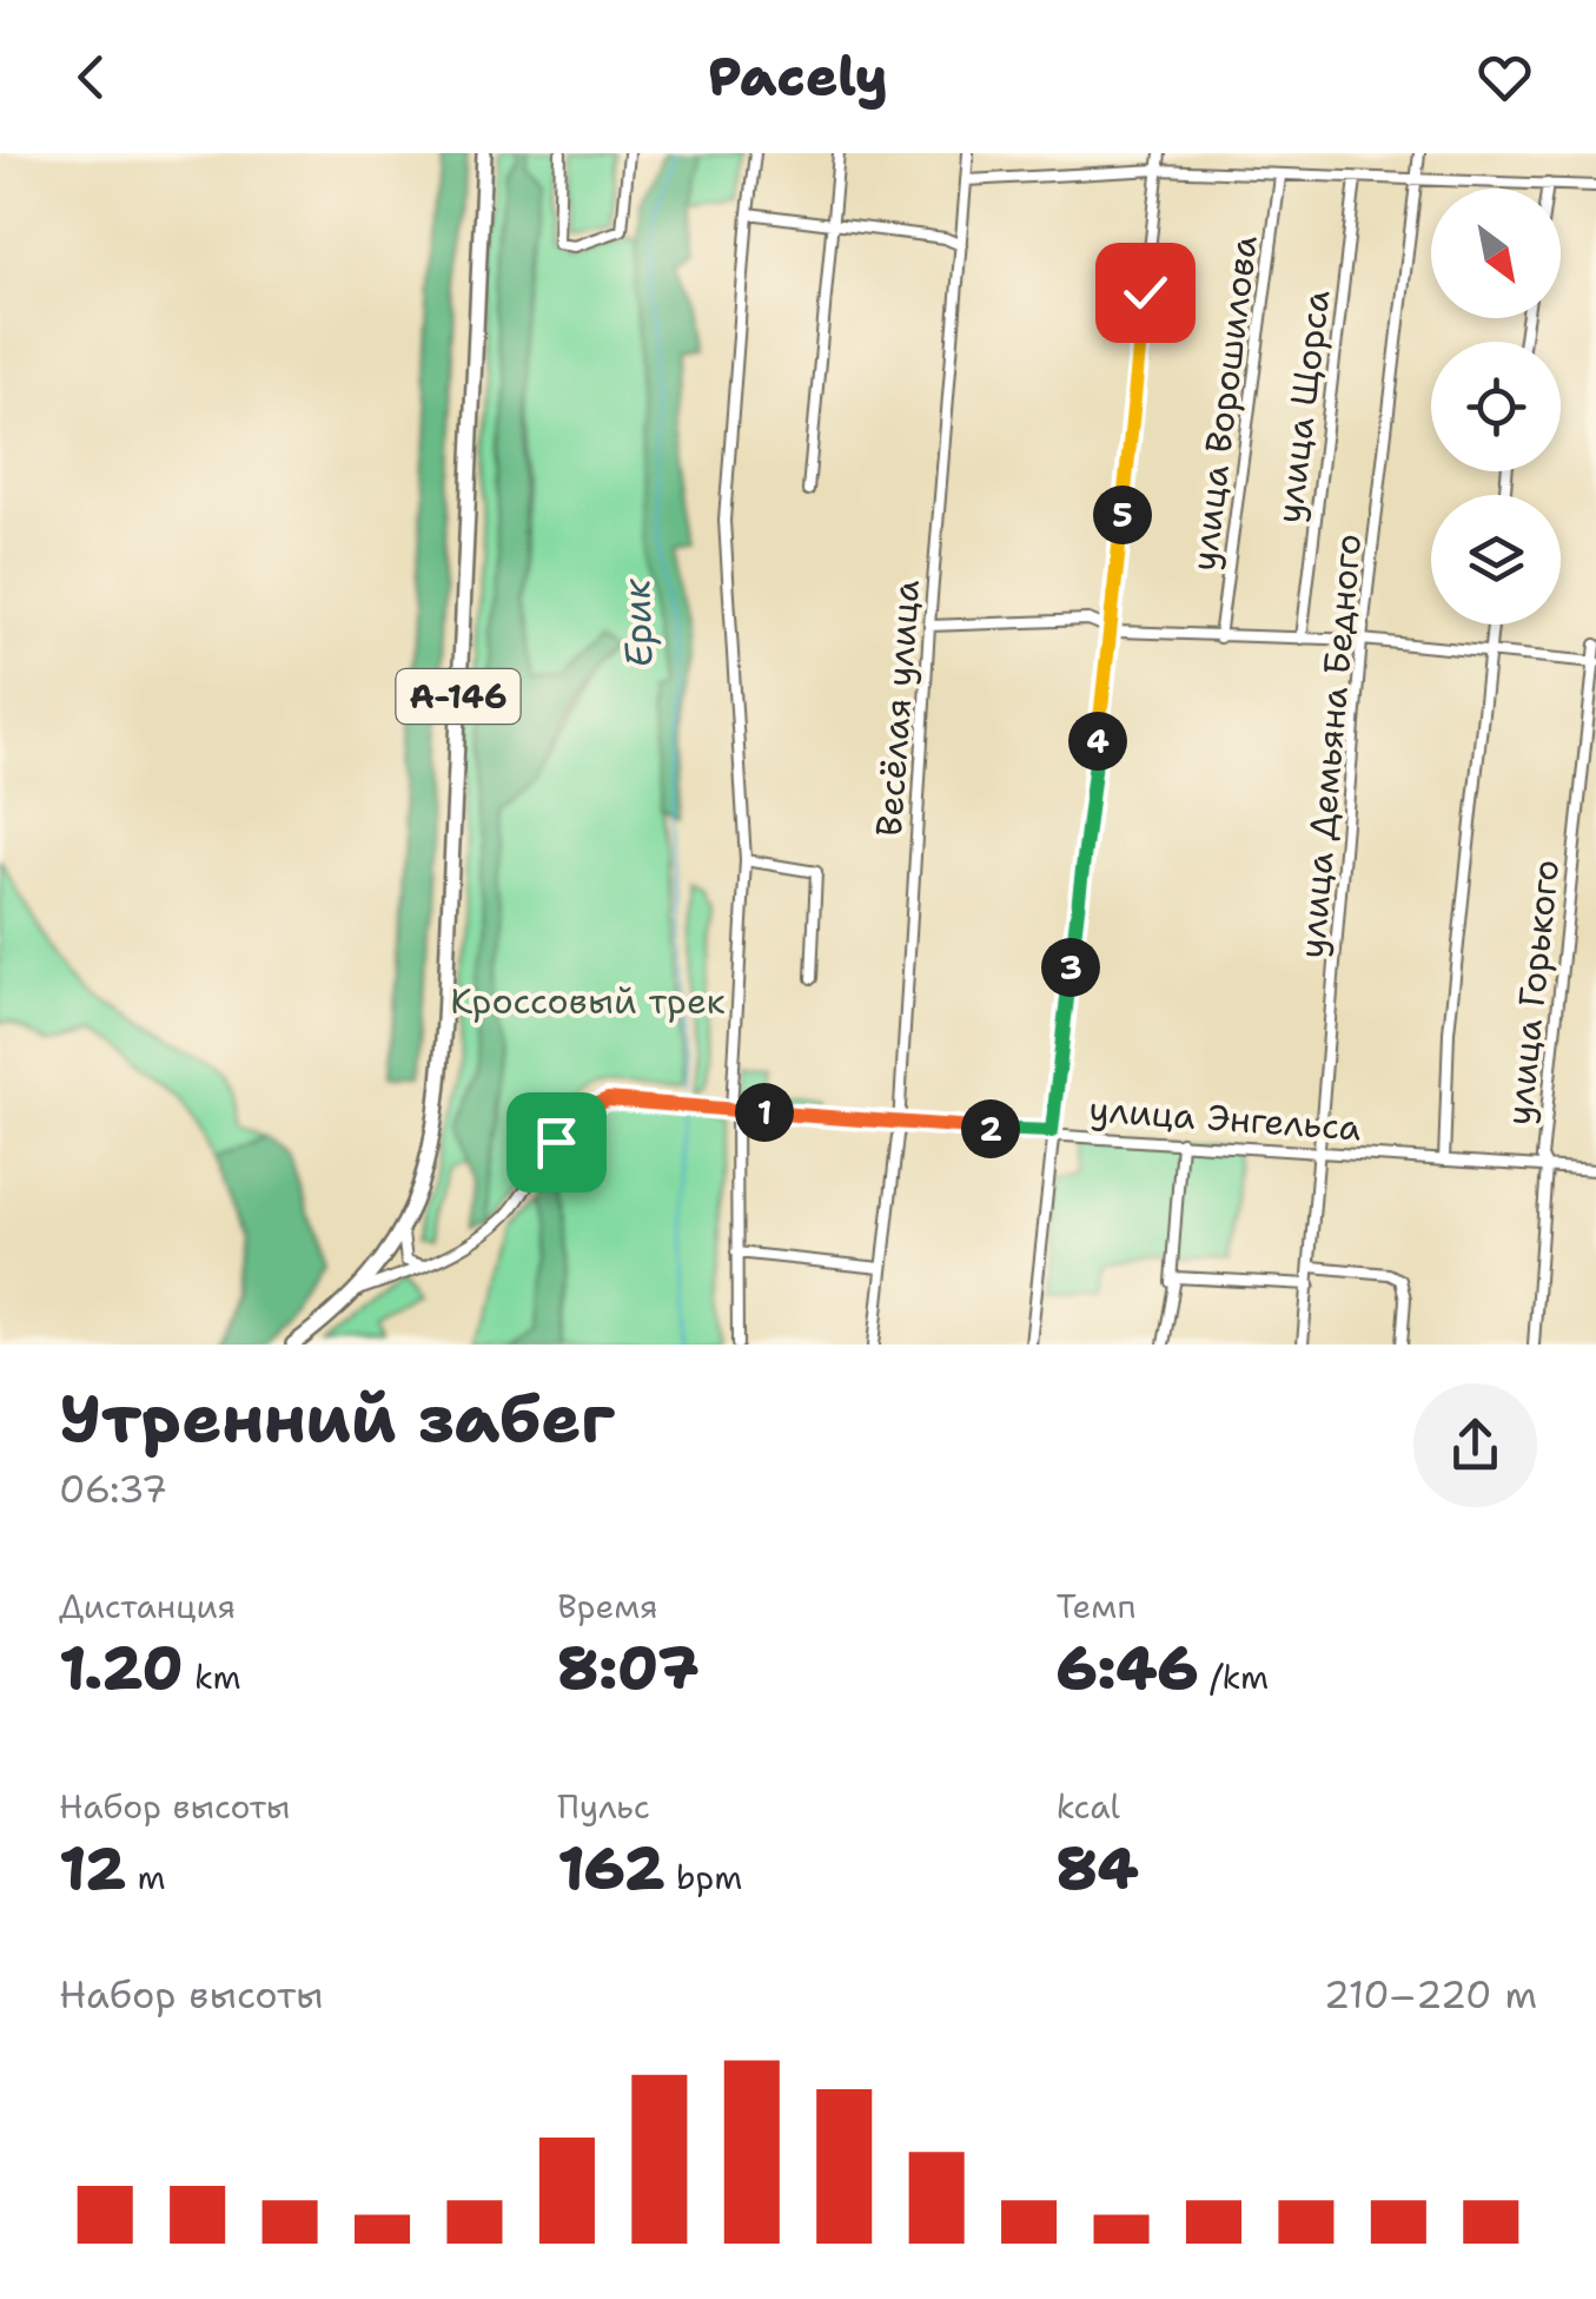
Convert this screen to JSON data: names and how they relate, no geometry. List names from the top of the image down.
{
  "streets": {
    "highway": ["А-146"],
    "street": [
      "улица Ворошилова",
      "улица Щорса",
      "Весёлая улица",
      "улица Демьяна Бедного",
      "улица Горького",
      "улица Энгельса"
    ]
  },
  "crossings": [
    ["А-146", "улица Энгельса"],
    ["Весёлая улица", "улица Энгельса"],
    ["улица Демьяна Бедного", "улица Энгельса"],
    ["улица Горького", "улица Энгельса"]
  ],
  "water": ["Ерик"],
  "parks": ["Кроссовый трек"],
  "north": "bottom right",
  "page": {
    "header": "Pacely",
    "pins": [
      "5",
      "4",
      "3",
      "1",
      "2"
    ],
    "heading": ["Утренний забег", "06:37"],
    "stats": [
      ["Дистанция", "1.20 km"],
      ["Время", "8:07"],
      ["Темп", "6:46 /km"],
      ["Набор высоты", "12 m"],
      ["Пульс", "162 bpm"],
      ["kcal", "84"]
    ],
    "chart": ["Набор высоты", "210–220 m"]
  }
}
